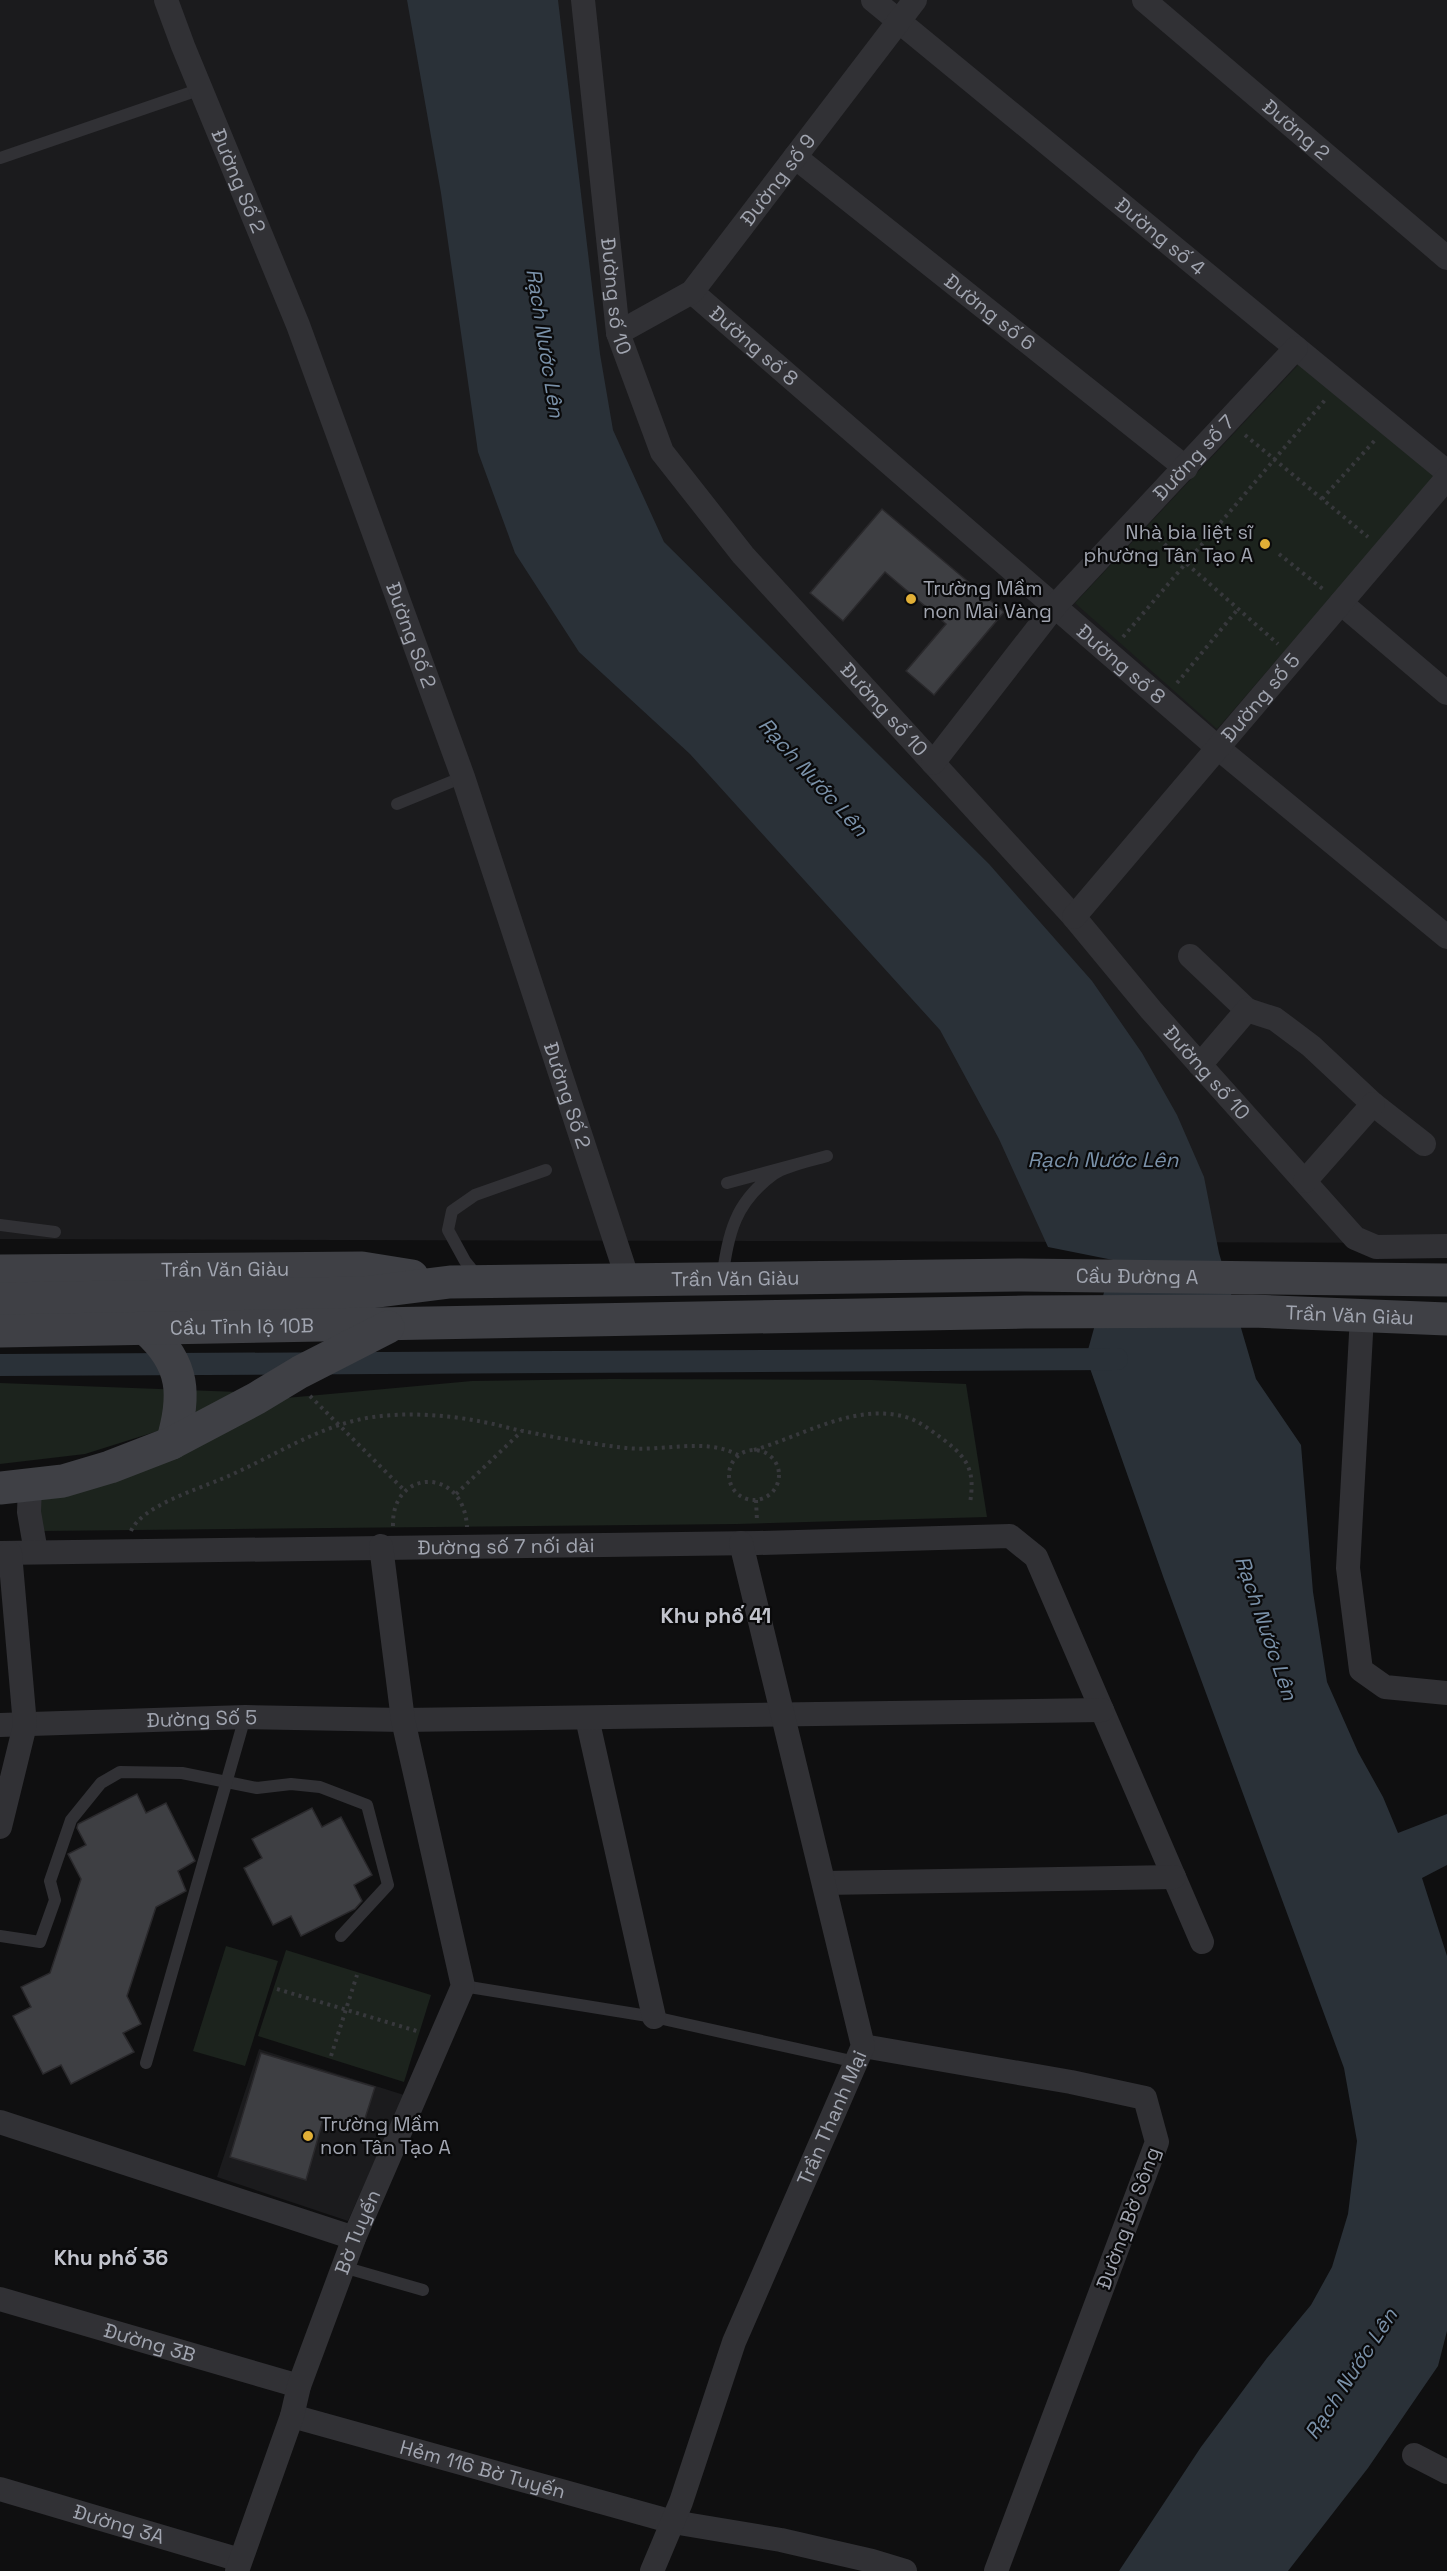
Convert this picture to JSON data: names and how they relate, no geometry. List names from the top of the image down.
{
  "streets": {
    "main road": ["Trần Văn Giàu", "Cầu Đường A", "Cầu Tỉnh lộ 10B"],
    "street": [
      "Đường 2",
      "Đường số 9",
      "Đường Số 2",
      "Đường số 4",
      "Đường số 10",
      "Đường số 6",
      "Đường số 8",
      "Đường số 7",
      "Đường số 5",
      "Đường số 7 nối dài",
      "Đường Số 5",
      "Trần Thanh Mại",
      "Đường Bờ Sông",
      "Bờ Tuyến",
      "Đường 3B",
      "Hẻm 116 Bờ Tuyến",
      "Đường 3A"
    ]
  },
  "crossings": [
    ["Đường số 9", "Đường số 4"],
    ["Đường số 9", "Đường số 10"],
    ["Đường số 9", "Đường số 6"],
    ["Đường số 9", "Đường số 8"],
    ["Đường Số 2", "Trần Văn Giàu"],
    ["Đường số 4", "Đường số 7"],
    ["Đường số 10", "Đường số 7"],
    ["Đường số 10", "Đường số 5"],
    ["Đường số 6", "Đường số 7"],
    ["Đường số 8", "Đường số 7"],
    ["Đường số 8", "Đường số 5"],
    ["Trần Văn Giàu", "Cầu Đường A"],
    ["Trần Văn Giàu", "Cầu Tỉnh lộ 10B"],
    ["Đường số 7 nối dài", "Đường Số 5"],
    ["Đường số 7 nối dài", "Trần Thanh Mại"],
    ["Đường Số 5", "Trần Thanh Mại"],
    ["Trần Thanh Mại", "Đường Bờ Sông"],
    ["Trần Thanh Mại", "Hẻm 116 Bờ Tuyến"],
    ["Bờ Tuyến", "Đường 3B"],
    ["Bờ Tuyến", "Hẻm 116 Bờ Tuyến"],
    ["Bờ Tuyến", "Đường 3A"]
  ],
  "districts": ["Khu phố 41", "Khu phố 36"],
  "water": ["Rạch Nước Lên"],
  "places": ["Nhà bia liệt sĩ phường Tân Tạo A", "Trường Mầm non Mai Vàng", "Trường Mầm non Tân Tạo A"]
}
